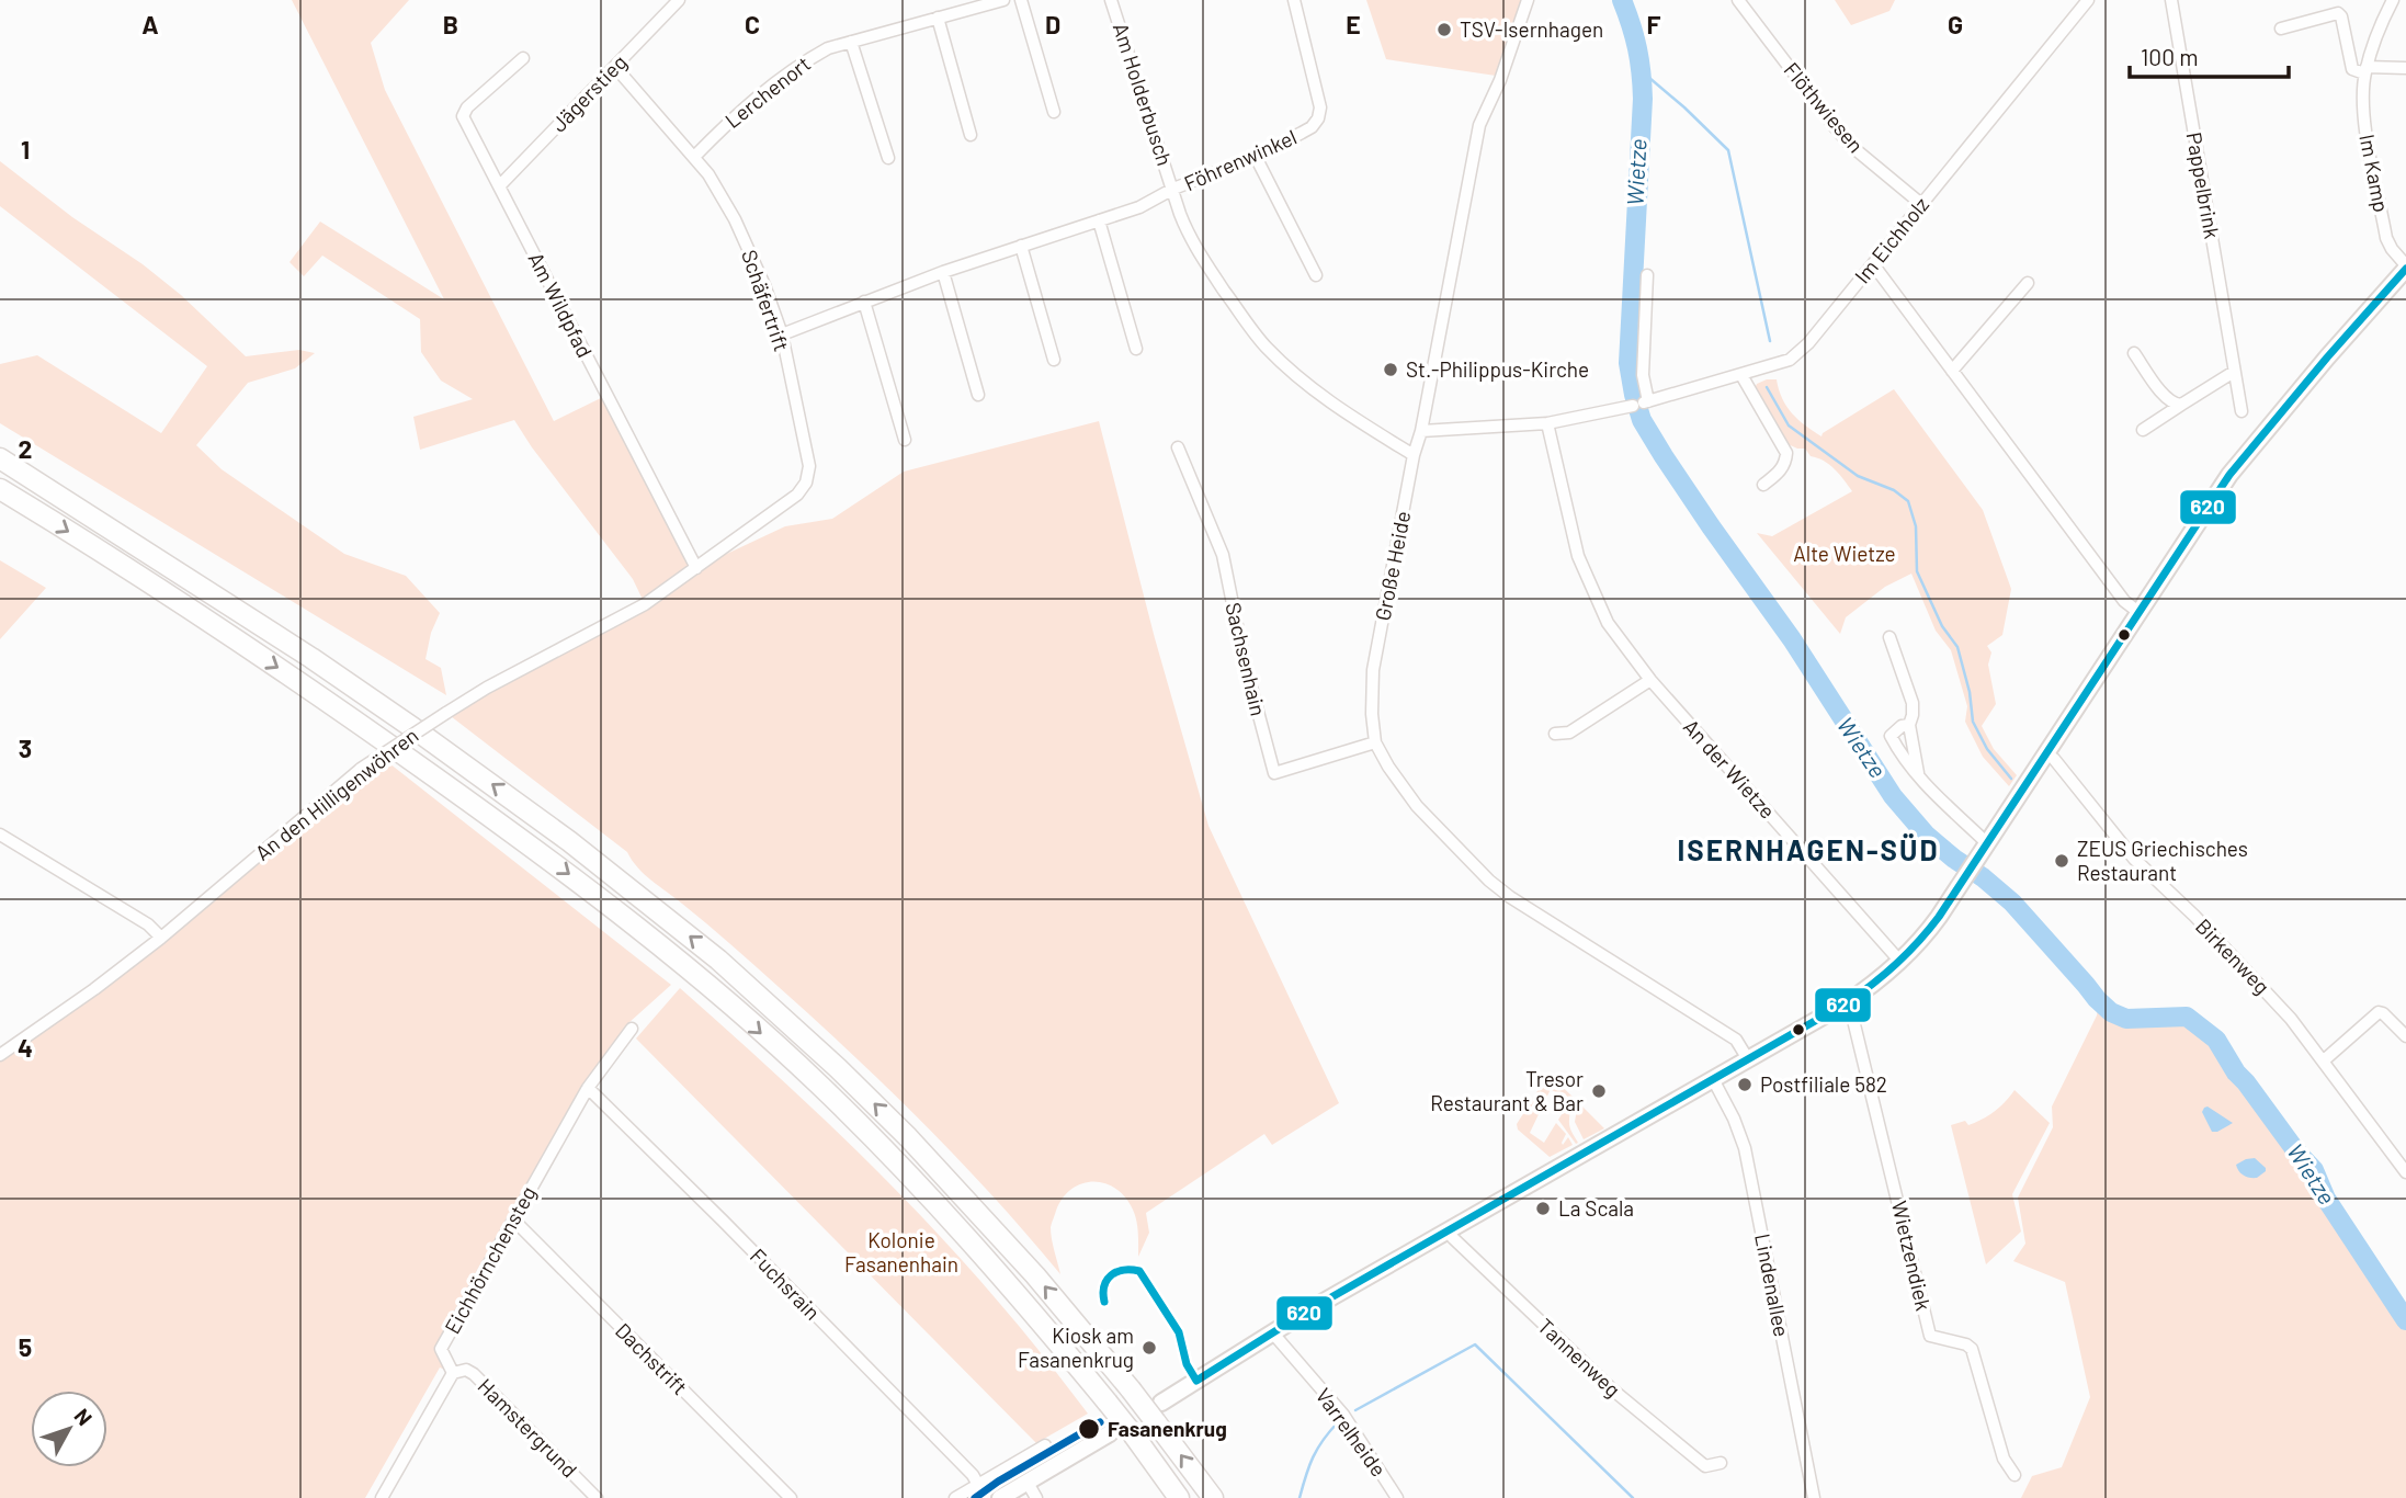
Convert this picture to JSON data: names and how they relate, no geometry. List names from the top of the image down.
{
  "streets": {
    "street": [
      "Lerchenort",
      "Jägerstieg",
      "Am Holderbusch",
      "Flöthwiesen",
      "Föhrenwinkel",
      "Im Kamp",
      "Pappelbrink",
      "Im Eichholz",
      "Schäfertrift",
      "Am Wildpfad",
      "Große Heide",
      "Sachsenhain",
      "An der Wietze",
      "An den Hilligenwöhren",
      "Birkenweg",
      "Wietzendiek",
      "Eichhörnchensteg",
      "Fuchsrain",
      "Lindenallee",
      "Tannenweg",
      "Dachstrift",
      "Hamstergrund",
      "Varrelheide"
    ]
  },
  "crossings": [
    ["Lerchenort", "Schäfertrift"],
    ["Jägerstieg", "Schäfertrift"],
    ["Jägerstieg", "Am Wildpfad"],
    ["Am Holderbusch", "Föhrenwinkel"],
    ["Am Holderbusch", "Große Heide"],
    ["Flöthwiesen", "Im Eichholz"],
    ["Föhrenwinkel", "Schäfertrift"],
    ["Im Eichholz", "Große Heide"],
    ["Im Eichholz", "An der Wietze"],
    ["Schäfertrift", "Am Wildpfad"],
    ["Schäfertrift", "An den Hilligenwöhren"],
    ["Am Wildpfad", "An den Hilligenwöhren"],
    ["Große Heide", "Sachsenhain"],
    ["Eichhörnchensteg", "Fuchsrain"],
    ["Eichhörnchensteg", "Dachstrift"],
    ["Eichhörnchensteg", "Hamstergrund"]
  ],
  "districts": ["ISERNHAGEN-SÜD"],
  "water": ["Wietze"],
  "parks": ["Alte Wietze", "Kolonie Fasanenhain"],
  "places": [
    "TSV-Isernhagen",
    "St.-Philippus-Kirche",
    "ZEUS Griechisches Restaurant",
    "Postfiliale 582",
    "Tresor Restaurant & Bar",
    "La Scala",
    "Kiosk am Fasanenkrug",
    "Fasanenkrug"
  ],
  "lines": ["transit line 620"],
  "scale_bar": "100 m",
  "north": "top right",
  "grid": {
    "columns": [
      "A",
      "B",
      "C",
      "D",
      "E",
      "F",
      "G"
    ],
    "rows": [
      "1",
      "2",
      "3",
      "4",
      "5"
    ]
  }
}
